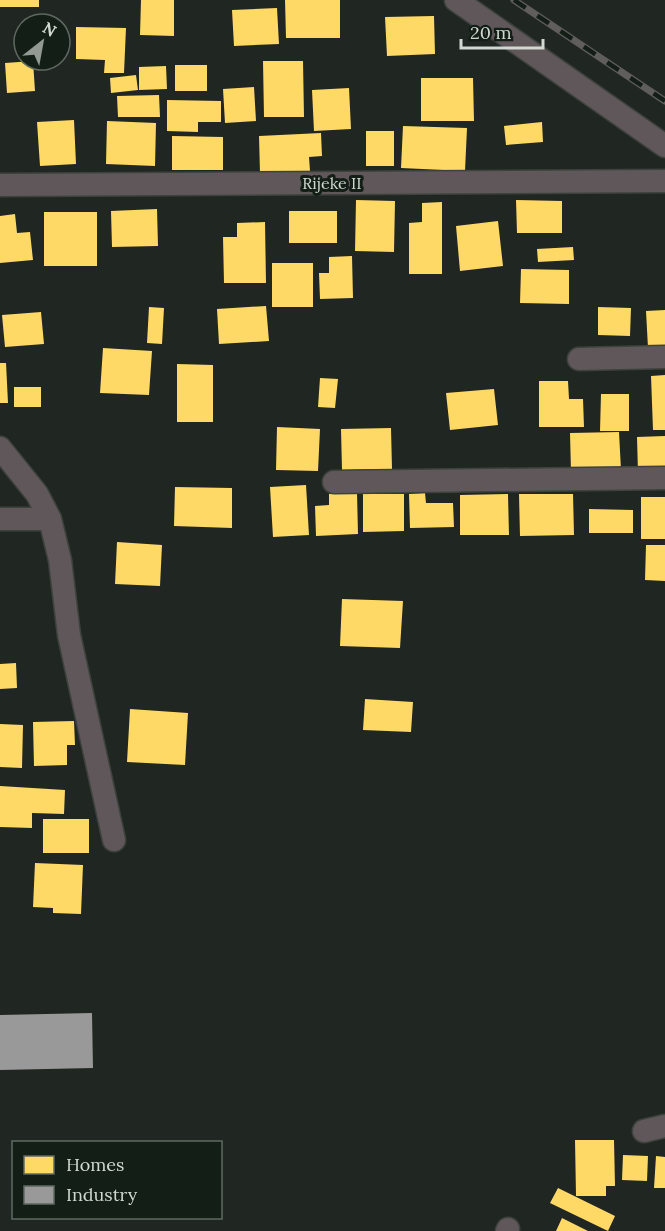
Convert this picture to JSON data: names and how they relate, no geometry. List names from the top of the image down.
{
  "streets": {
    "street": ["Rijeke II"]
  },
  "legend": ["Homes", "Industry"],
  "scale_bar": "20 m",
  "north": "top right"
}
